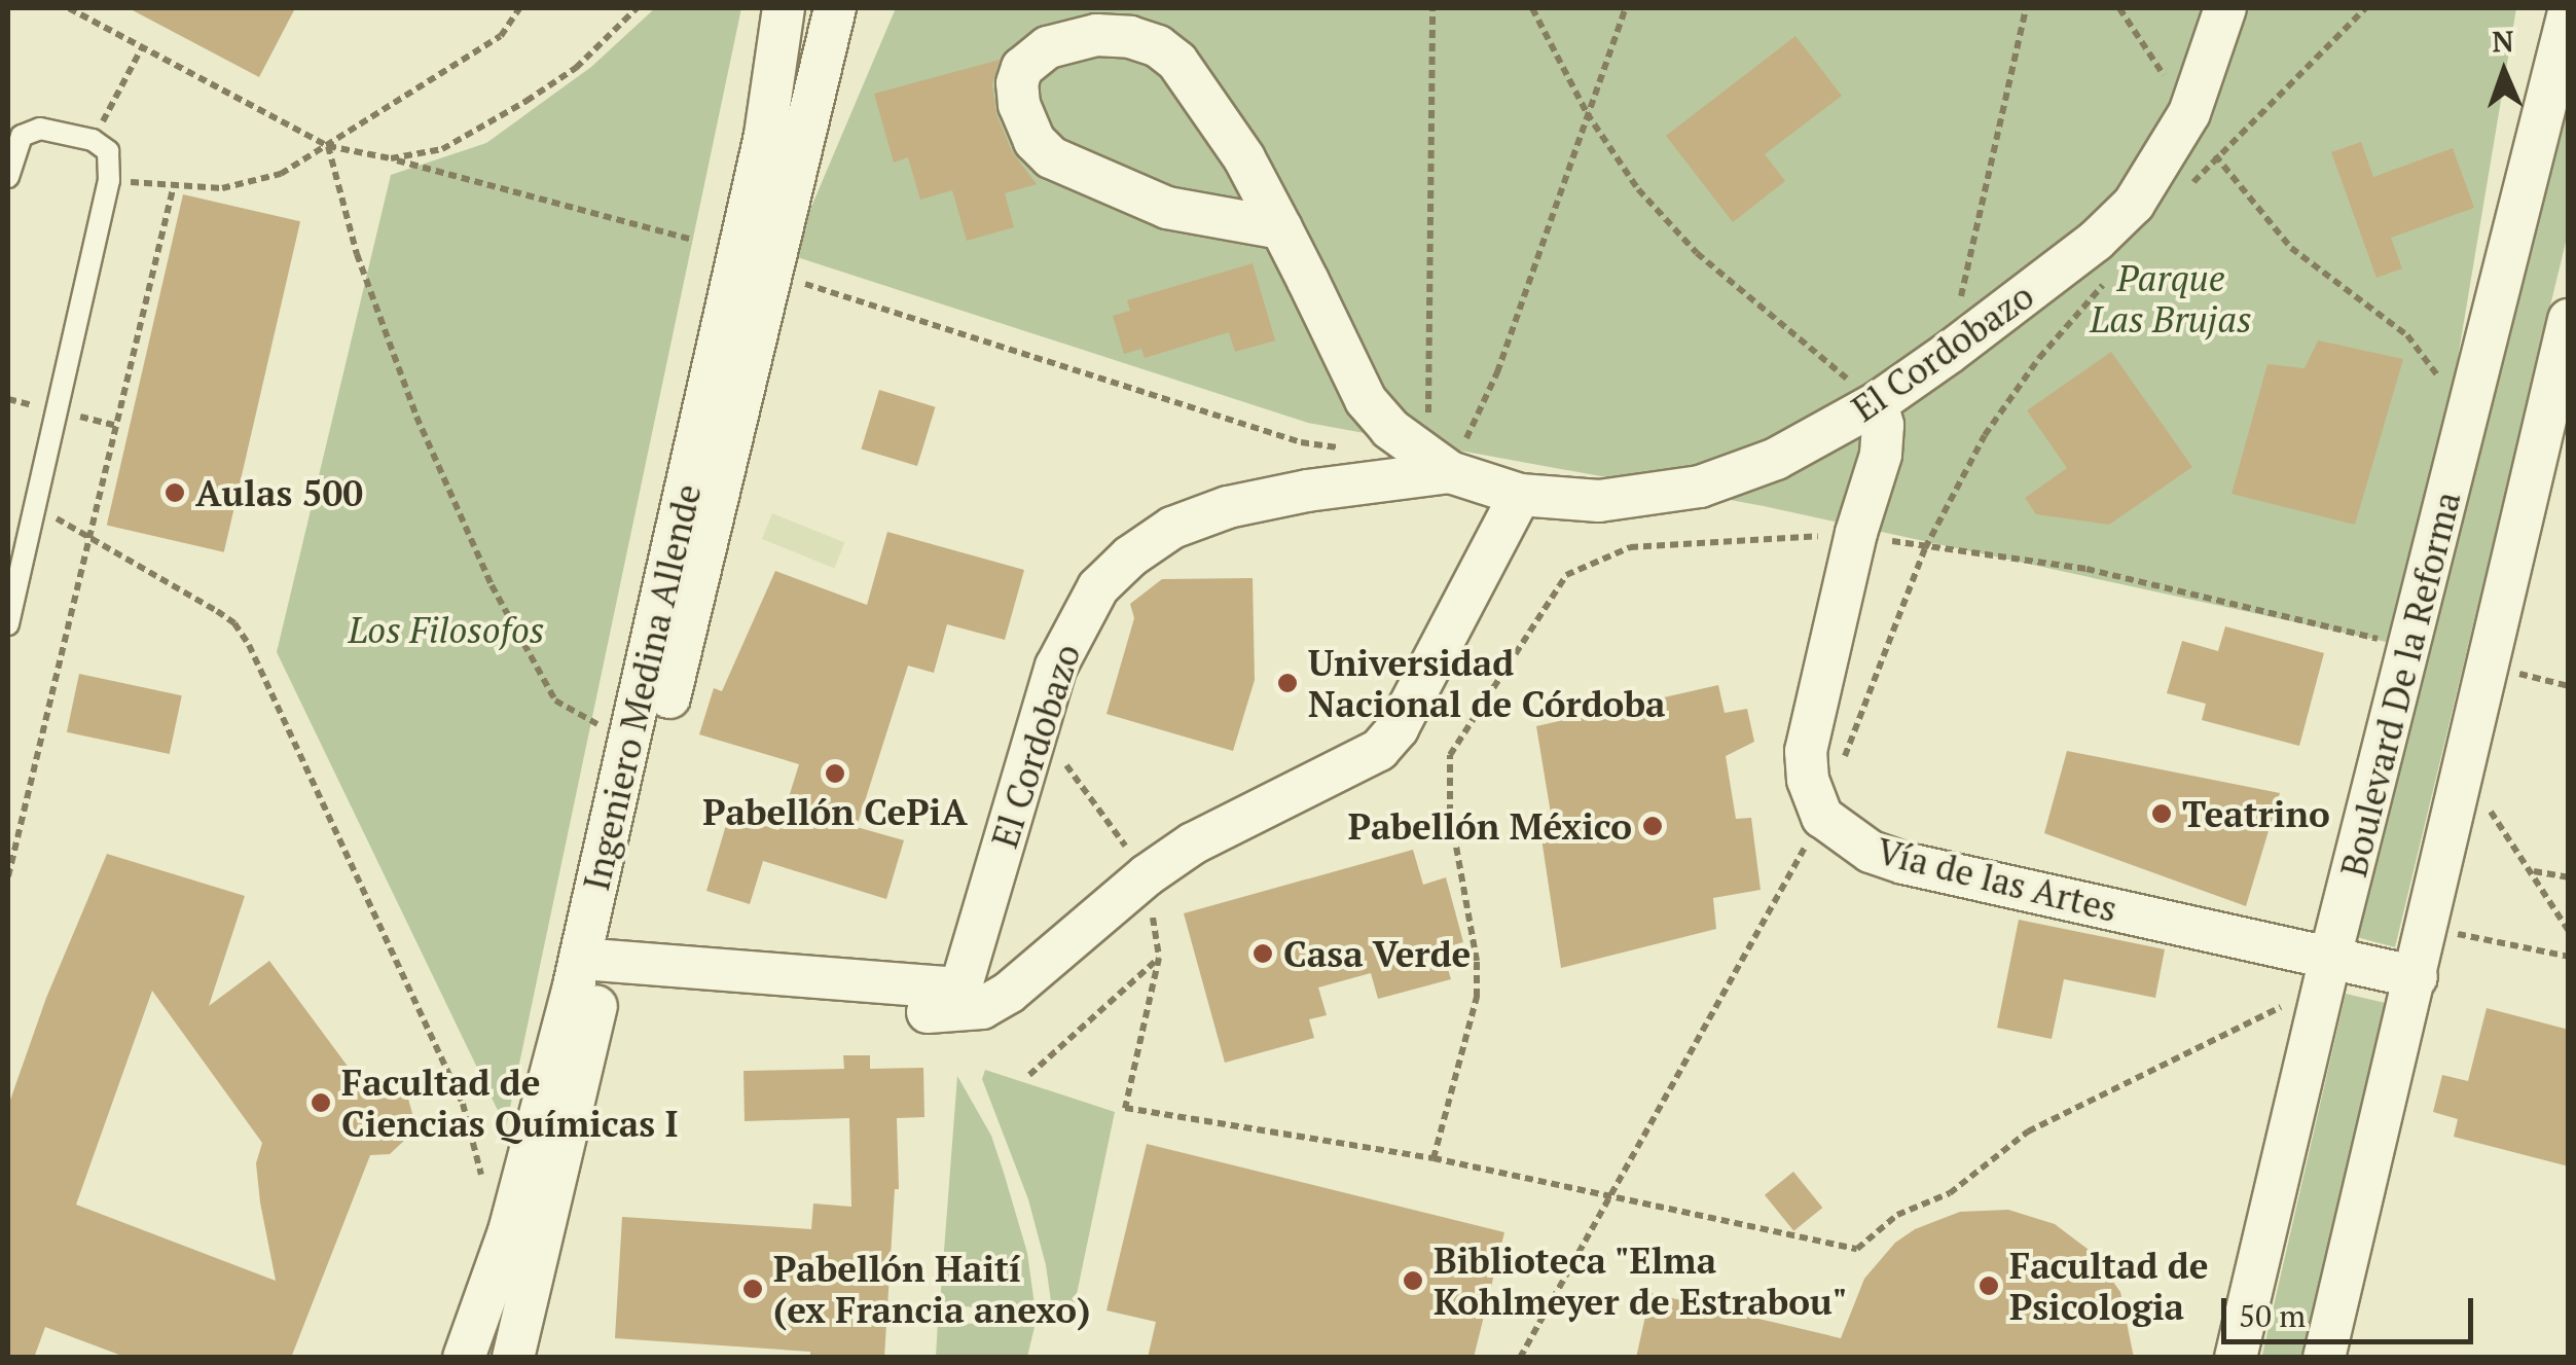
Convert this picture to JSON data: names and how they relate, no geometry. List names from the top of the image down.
{
  "streets": {
    "street": [
      "El Cordobazo",
      "Boulevard De la Reforma",
      "Ingeniero Medina Allende",
      "Vía de las Artes"
    ]
  },
  "crossings": [
    ["Boulevard De la Reforma", "Vía de las Artes"]
  ],
  "parks": ["Parque Las Brujas", "Los Filosofos"],
  "places": [
    "Aulas 500",
    "Universidad Nacional de Córdoba",
    "Pabellón CePiA",
    "Teatrino",
    "Pabellón México",
    "Casa Verde",
    "Facultad de Ciencias Químicas I",
    "Biblioteca \"Elma Kohlmeyer de Estrabou\"",
    "Facultad de Psicologia",
    "Pabellón Haití (ex Francia anexo)"
  ],
  "scale_bar": "50 m",
  "north": "top"
}
